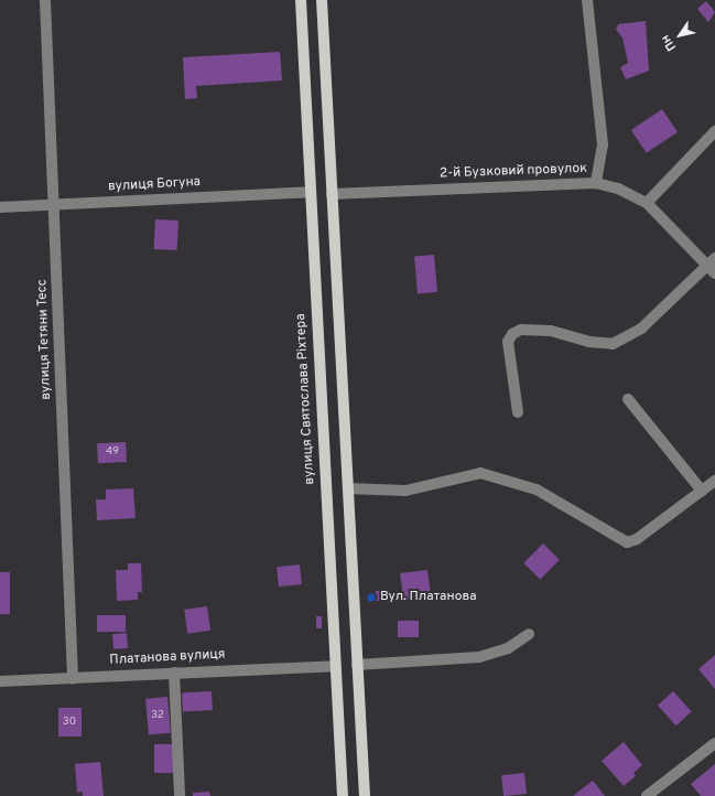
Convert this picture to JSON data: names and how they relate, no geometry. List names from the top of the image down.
{
  "streets": {
    "main road": ["вулиця Святослава Ріхтера"],
    "street": [
      "2-й Бузковий провулок",
      "вулиця Богуна",
      "вулиця Тетяни Тесс",
      "Платанова вулиця"
    ]
  },
  "crossings": [
    ["вулиця Богуна", "вулиця Тетяни Тесс"],
    ["вулиця Богуна", "вулиця Святослава Ріхтера"],
    ["вулиця Тетяни Тесс", "Платанова вулиця"],
    ["вулиця Святослава Ріхтера", "Платанова вулиця"]
  ],
  "places": ["Вул. Платанова"],
  "house_numbers": ["49", "32", "30"],
  "north": "bottom left"
}
